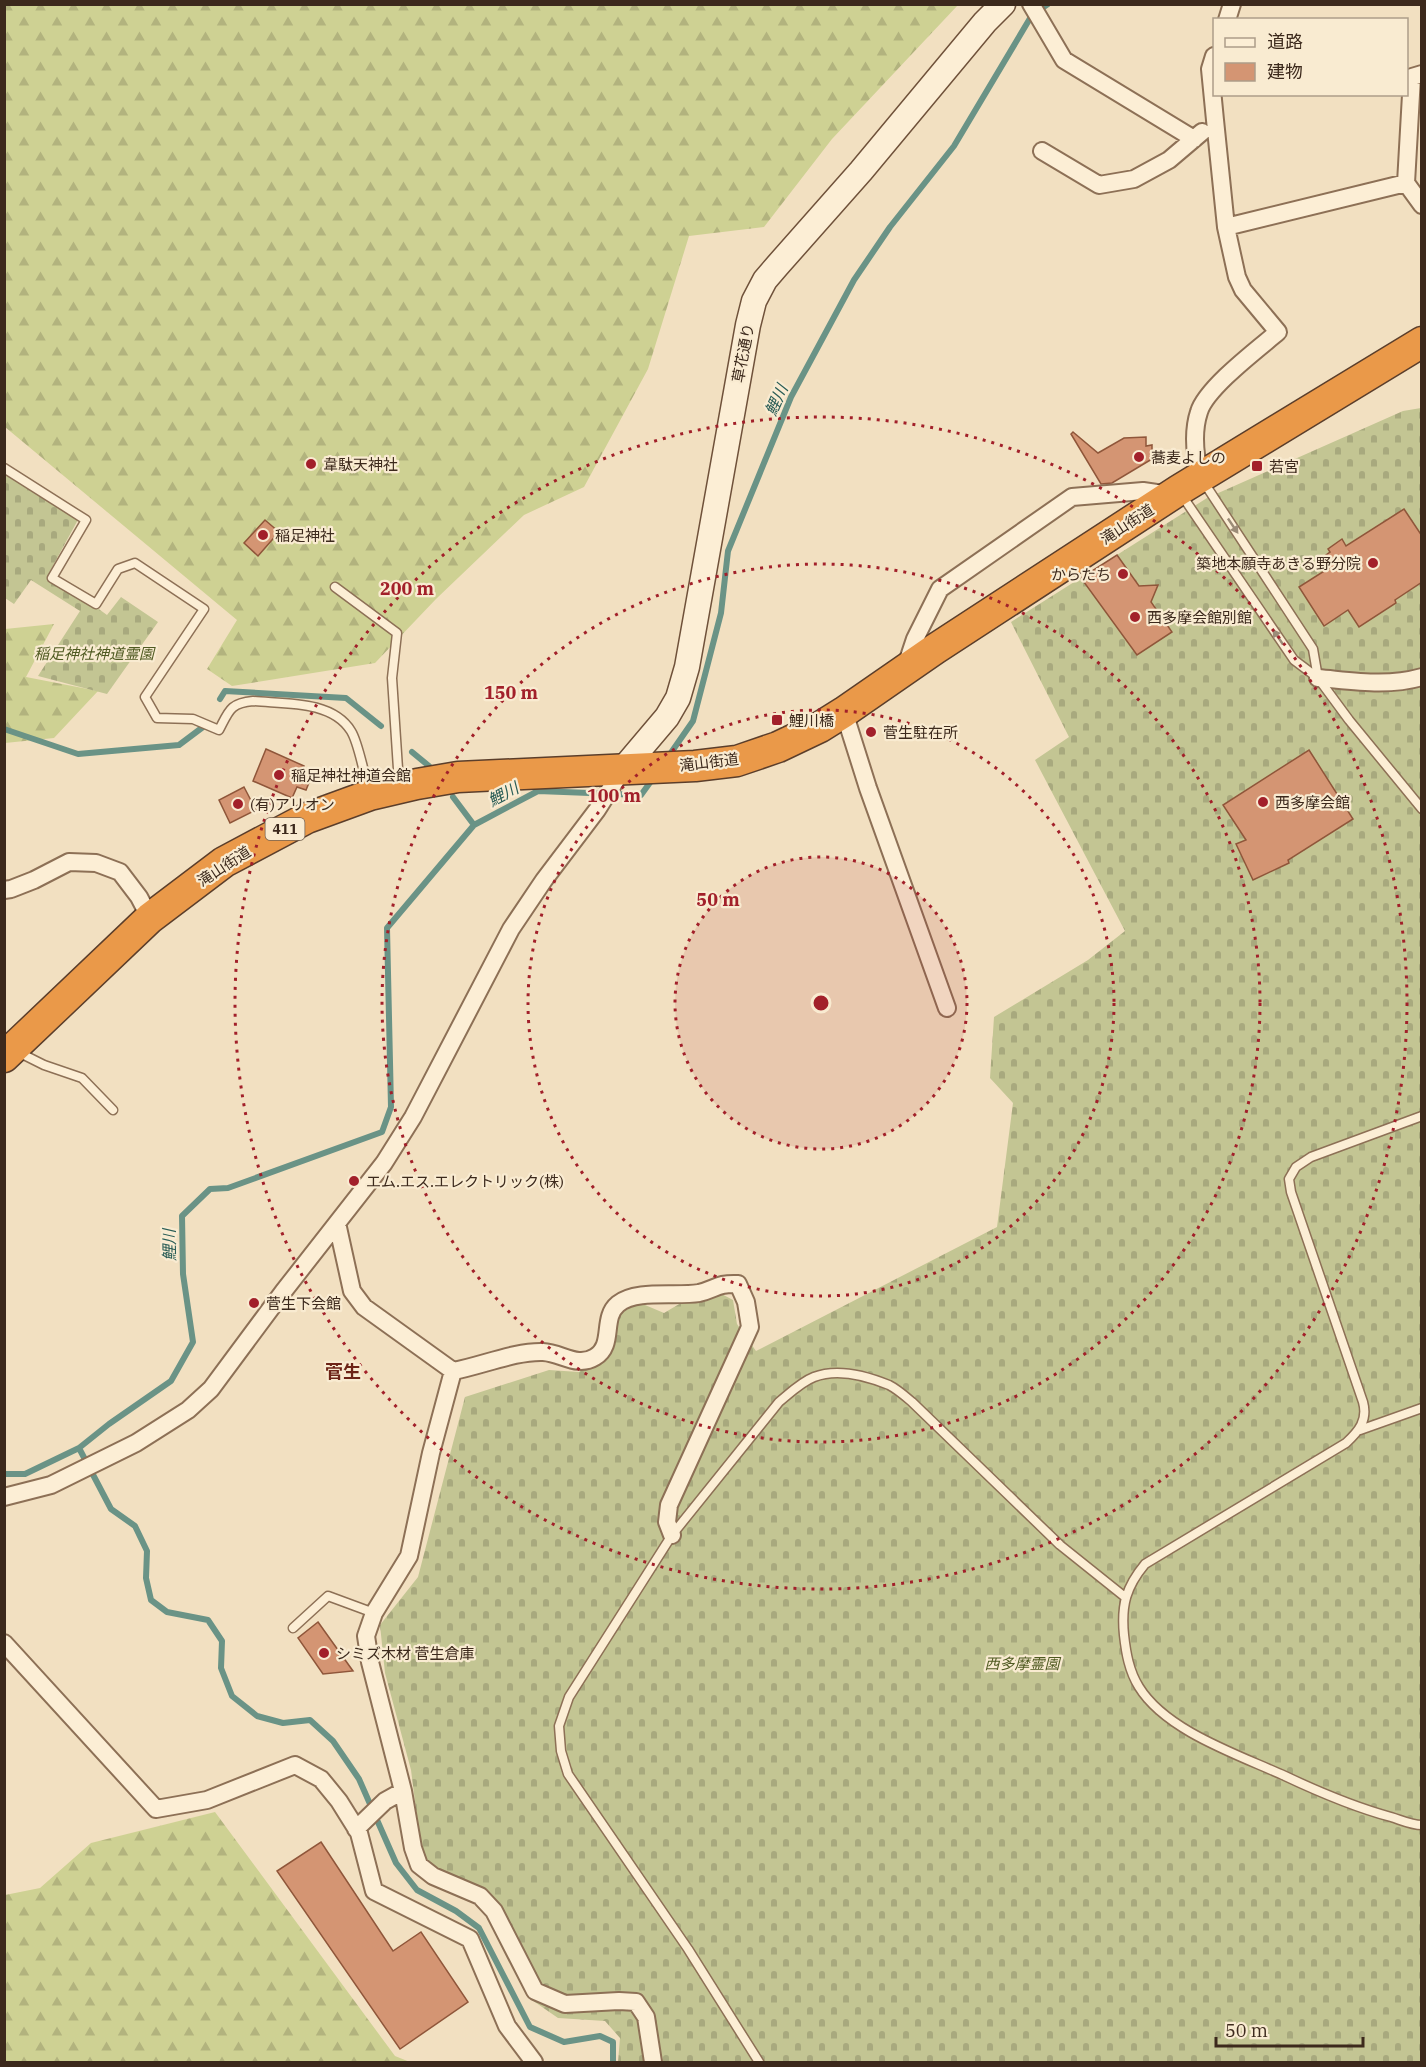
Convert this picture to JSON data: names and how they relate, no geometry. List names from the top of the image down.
{
  "streets": {
    "highway": ["滝山街道", "411"],
    "street": ["草花通り"]
  },
  "crossings": [
    ["草花通り", "滝山街道"]
  ],
  "districts": ["菅生"],
  "water": ["鯉川"],
  "parks": ["稲足神社神道霊園", "西多摩霊園"],
  "places": {
    "other": [
      "蕎麦よしの",
      "韋駄天神社",
      "稲足神社",
      "築地本願寺あきる野分院",
      "からたち",
      "西多摩会館別館",
      "菅生駐在所",
      "稲足神社神道会館",
      "西多摩会館",
      "(有)アリオン",
      "エム.エス.エレクトリック(株)",
      "菅生下会館",
      "シミズ木材 菅生倉庫"
    ],
    "transit": ["若宮", "鯉川橋"]
  },
  "legend": ["道路", "建物"],
  "scale_bar": "50 m",
  "rings": [
    "200 m",
    "150 m",
    "100 m",
    "50 m"
  ]
}
